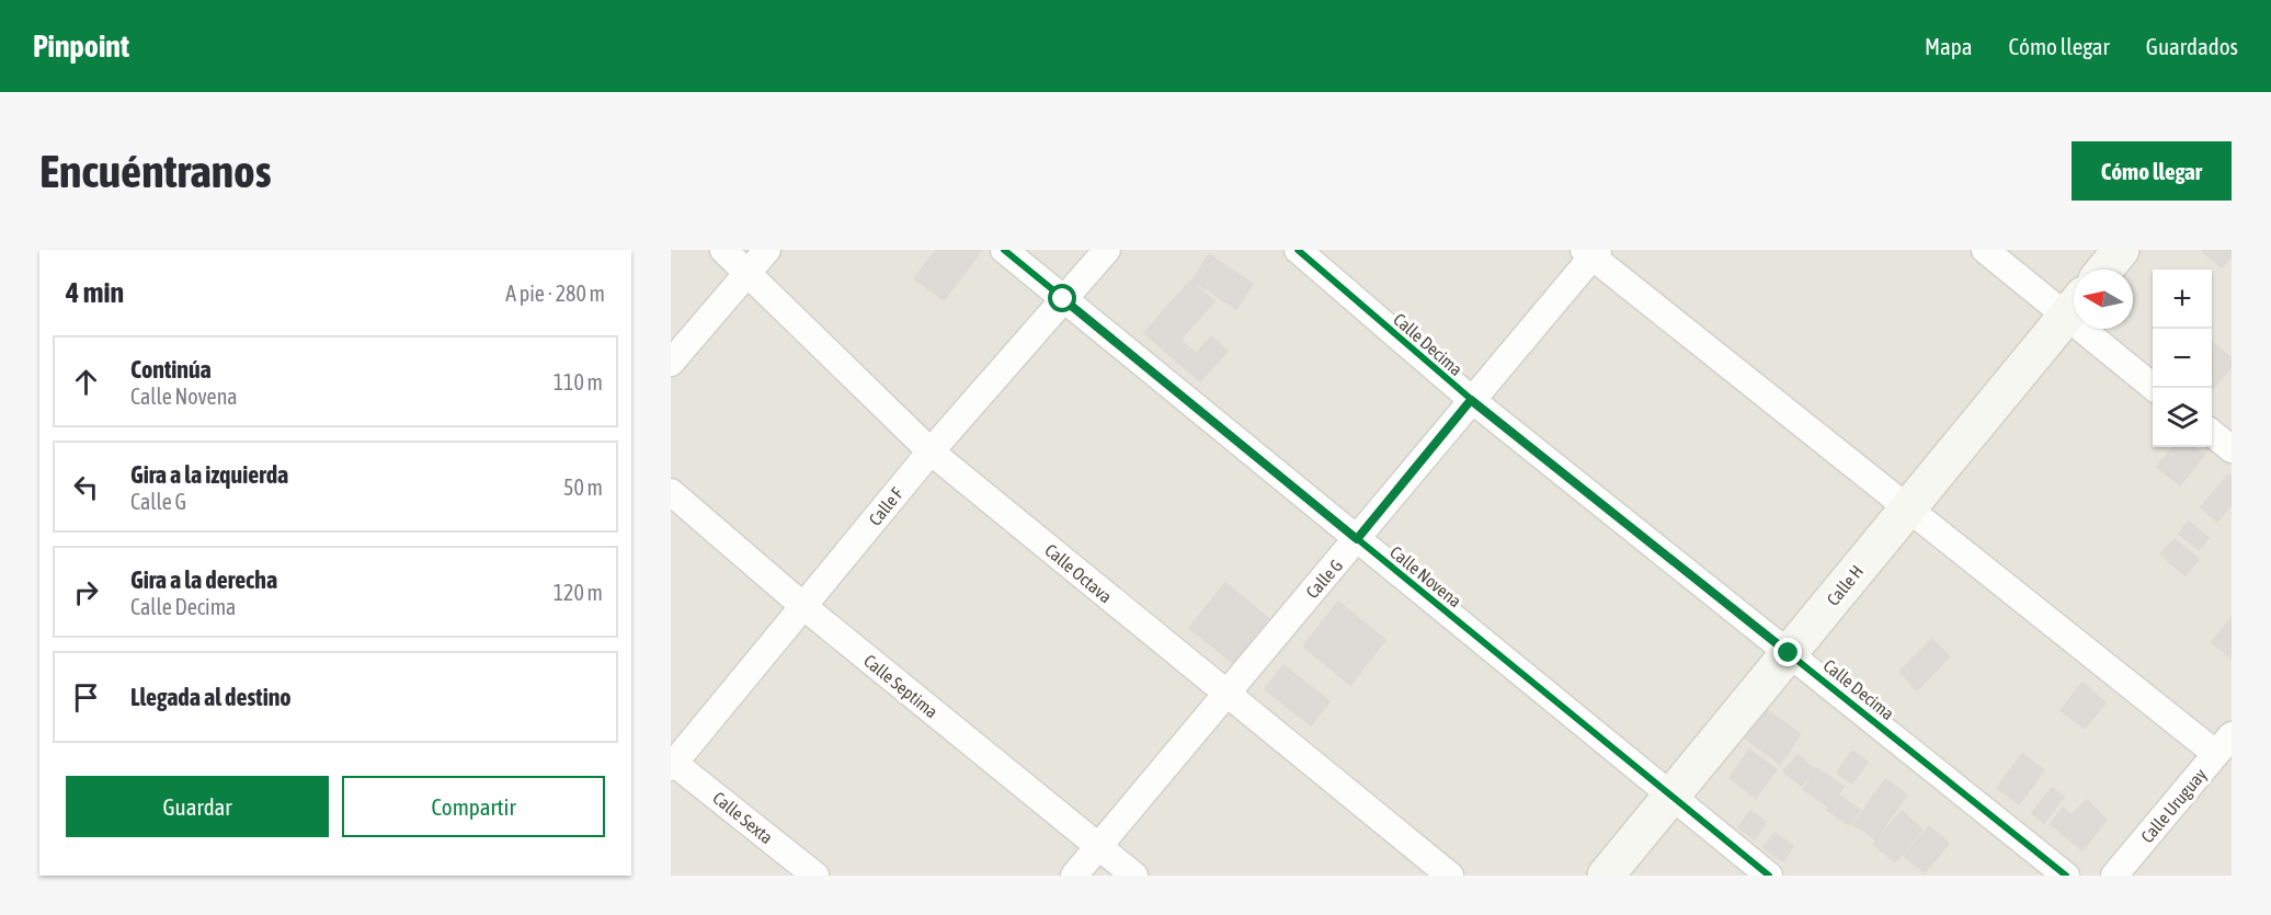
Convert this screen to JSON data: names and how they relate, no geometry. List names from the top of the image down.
{
  "streets": {
    "street": [
      "Calle Decima",
      "Calle F",
      "Calle Octava",
      "Calle Novena",
      "Calle G",
      "Calle H",
      "Calle Septima",
      "Calle Uruguay",
      "Calle Sexta"
    ]
  },
  "crossings": [
    ["Calle Decima", "Calle G"],
    ["Calle Decima", "Calle H"],
    ["Calle F", "Calle Octava"],
    ["Calle F", "Calle Novena"],
    ["Calle F", "Calle Septima"],
    ["Calle F", "Calle Sexta"],
    ["Calle Octava", "Calle G"],
    ["Calle Novena", "Calle G"],
    ["Calle Novena", "Calle H"],
    ["Calle G", "Calle Septima"]
  ],
  "north": "left",
  "page": {
    "header": "Pinpoint",
    "nav": ["Mapa", "Cómo llegar", "Guardados"],
    "buttons": [
      "Cómo llegar",
      ["Guardar", "Compartir"]
    ],
    "title": "Encuéntranos",
    "heading": ["4 min", "A pie · 280 m"],
    "map_buttons": ["+", "−"],
    "list": [
      ["Continúa", "Calle Novena", "110 m"],
      ["Gira a la izquierda", "Calle G", "50 m"],
      ["Gira a la derecha", "Calle Decima", "120 m"],
      "Llegada al destino"
    ]
  }
}
